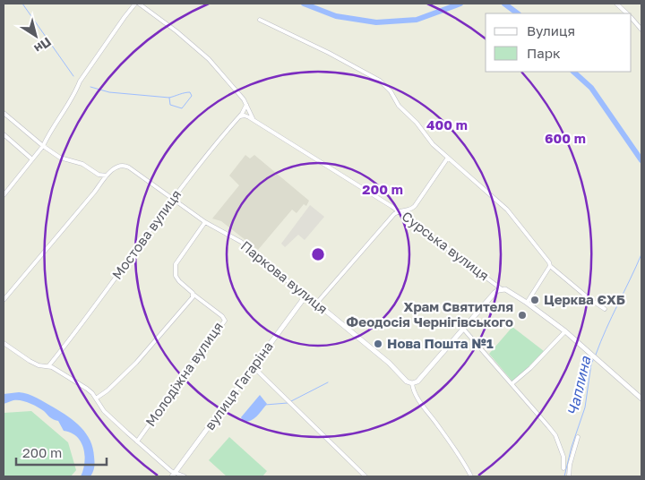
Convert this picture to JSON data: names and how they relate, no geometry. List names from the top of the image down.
{
  "streets": {
    "street": [
      "Мостова вулиця",
      "Сурська вулиця",
      "Паркова вулиця",
      "Молодіжна вулиця",
      "вулиця Гагаріна"
    ]
  },
  "crossings": [
    ["Мостова вулиця", "Сурська вулиця"],
    ["Мостова вулиця", "Паркова вулиця"],
    ["Мостова вулиця", "Молодіжна вулиця"],
    ["Паркова вулиця", "вулиця Гагаріна"],
    ["Молодіжна вулиця", "вулиця Гагаріна"]
  ],
  "water": ["Чаплина"],
  "places": ["Церква ЄХБ", "Храм Святителя Феодосія Чернігівського", "Нова Пошта №1"],
  "legend": ["Вулиця", "Парк"],
  "scale_bar": "200 m",
  "north": "bottom right",
  "rings": ["400 m", "600 m", "200 m"]
}
